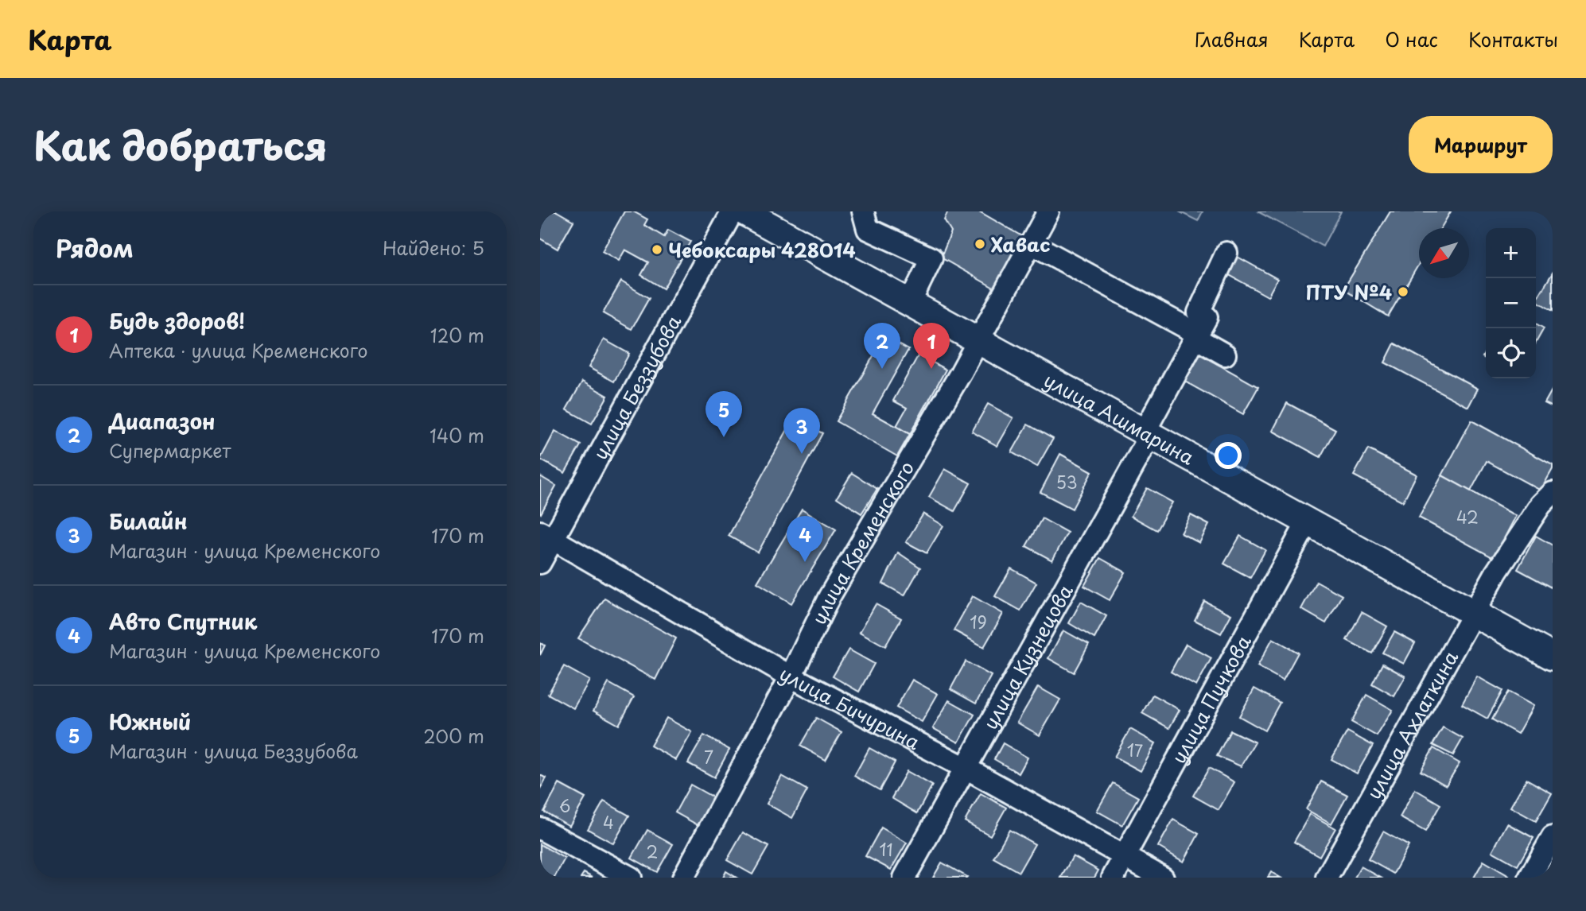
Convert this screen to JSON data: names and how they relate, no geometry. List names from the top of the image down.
{
  "streets": {
    "main road": ["улица Ашмарина"],
    "street": [
      "улица Беззубова",
      "улица Кременского",
      "улица Кузнецова",
      "улица Пучкова",
      "улица Бичурина",
      "улица Ахлаткина"
    ]
  },
  "crossings": [
    ["улица Беззубова", "улица Ашмарина"],
    ["улица Беззубова", "улица Бичурина"],
    ["улица Ашмарина", "улица Кременского"],
    ["улица Ашмарина", "улица Кузнецова"],
    ["улица Ашмарина", "улица Пучкова"],
    ["улица Ашмарина", "улица Ахлаткина"],
    ["улица Кременского", "улица Бичурина"],
    ["улица Кузнецова", "улица Бичурина"],
    ["улица Пучкова", "улица Бичурина"]
  ],
  "places": ["Хавас", "Чебоксары 428014", "ПТУ №4"],
  "house_numbers": [
    "53",
    "42",
    "19",
    "17",
    "7",
    "6",
    "4",
    "11",
    "2"
  ],
  "north": "bottom left",
  "page": {
    "header": "Карта",
    "nav": [
      "Главная",
      "Карта",
      "О нас",
      "Контакты"
    ],
    "title": "Как добраться",
    "buttons": "Маршрут",
    "heading": ["Рядом", "Найдено: 5"],
    "map_buttons": ["+", "−"],
    "list": [
      {
        "mark": "1",
        "name": "Будь здоров!",
        "note": "Аптека · улица Кременского",
        "value": "120 m"
      },
      {
        "mark": "2",
        "name": "Диапазон",
        "note": "Супермаркет",
        "value": "140 m"
      },
      {
        "mark": "3",
        "name": "Билайн",
        "note": "Магазин · улица Кременского",
        "value": "170 m"
      },
      {
        "mark": "4",
        "name": "Авто Спутник",
        "note": "Магазин · улица Кременского",
        "value": "170 m"
      },
      {
        "mark": "5",
        "name": "Южный",
        "note": "Магазин · улица Беззубова",
        "value": "200 m"
      }
    ],
    "pins": [
      "1",
      "2",
      "5",
      "3",
      "4"
    ]
  }
}
